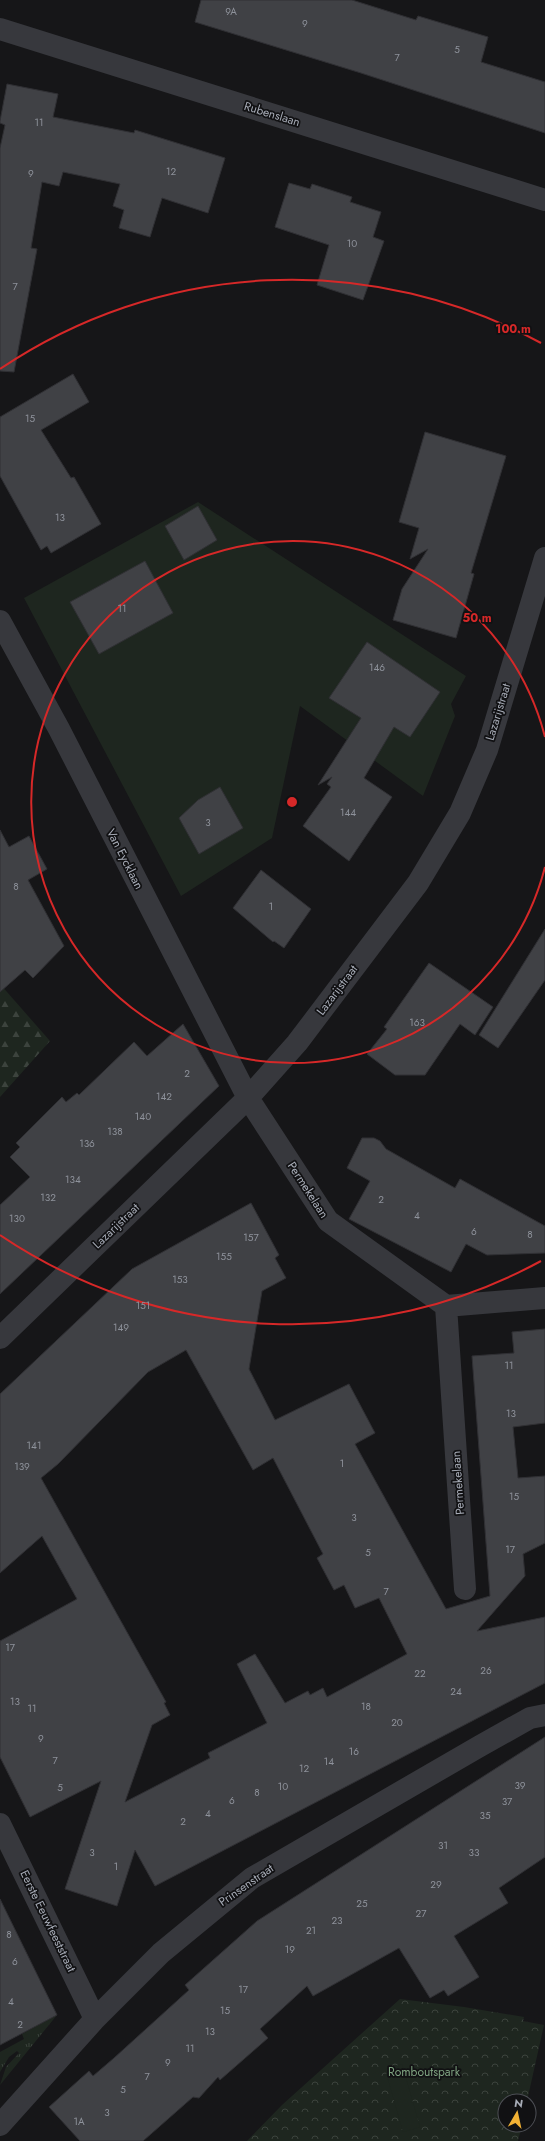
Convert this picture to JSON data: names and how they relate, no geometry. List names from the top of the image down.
{
  "streets": {
    "street": [
      "Rubenslaan",
      "Lazarijstraat",
      "Van Eycklaan",
      "Permekelaan",
      "Prinsenstraat",
      "Eerste Eeuwfeeststraat"
    ]
  },
  "crossings": [
    ["Lazarijstraat", "Van Eycklaan"],
    ["Lazarijstraat", "Permekelaan"],
    ["Van Eycklaan", "Permekelaan"],
    ["Prinsenstraat", "Eerste Eeuwfeeststraat"]
  ],
  "parks": ["Romboutspark"],
  "house_numbers": [
    "9A",
    "9",
    "5",
    "7",
    "11",
    "12",
    "9",
    "10",
    "7",
    "15",
    "13",
    "11",
    "146",
    "144",
    "3",
    "8",
    "1",
    "163",
    "2",
    "142",
    "140",
    "138",
    "136",
    "134",
    "132",
    "2",
    "4",
    "130",
    "6",
    "8",
    "157",
    "155",
    "153",
    "151",
    "149",
    "11",
    "13",
    "141",
    "1",
    "139",
    "15",
    "3",
    "17",
    "5",
    "7",
    "17",
    "26",
    "22",
    "24",
    "13",
    "18",
    "11",
    "20",
    "9",
    "16",
    "7",
    "14",
    "12",
    "39",
    "10",
    "5",
    "8",
    "6",
    "37",
    "4",
    "35",
    "2",
    "31",
    "3",
    "33",
    "1",
    "29",
    "25",
    "27",
    "23",
    "21",
    "8",
    "19",
    "6",
    "17",
    "4",
    "15",
    "2",
    "13",
    "11",
    "9",
    "7",
    "5",
    "3",
    "1A"
  ],
  "north": "top",
  "rings": ["100 m", "50 m"]
}
